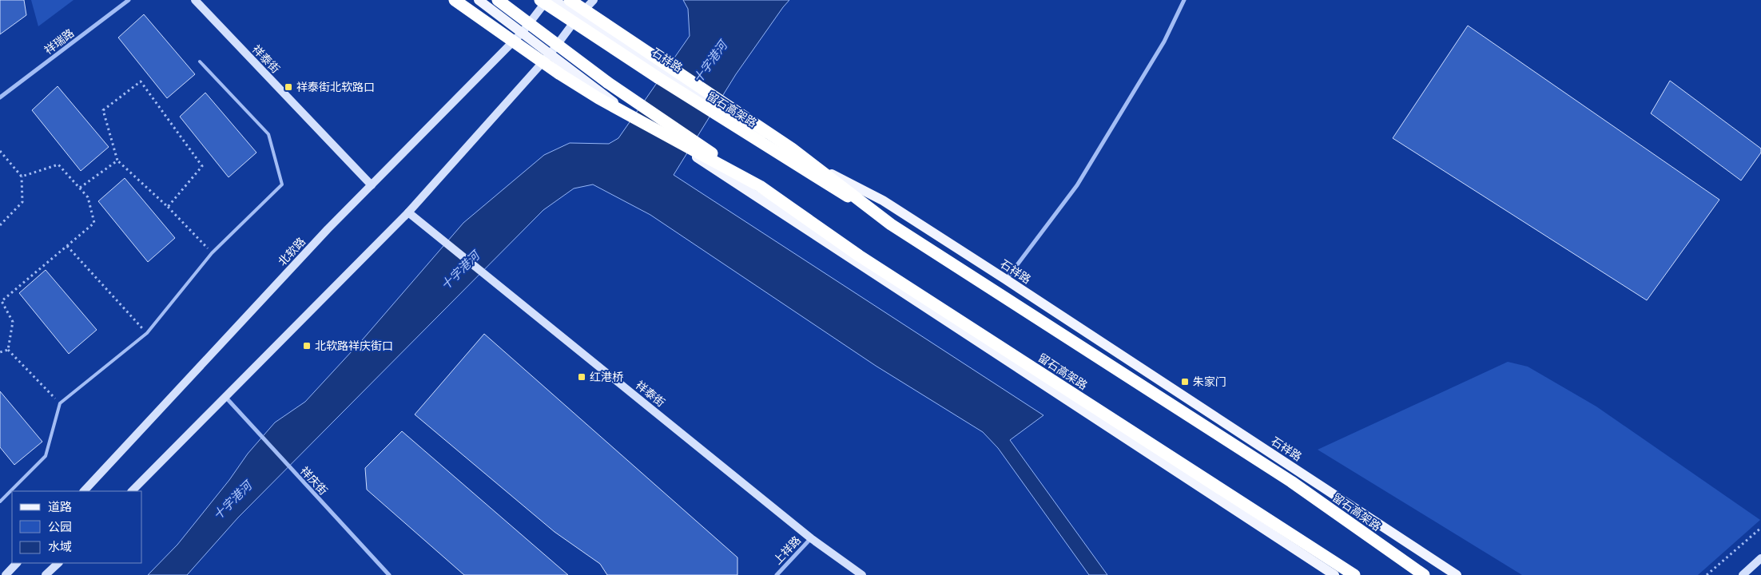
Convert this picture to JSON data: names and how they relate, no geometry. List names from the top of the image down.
{
  "streets": {
    "highway": ["留石高架路"],
    "main road": ["石祥路"],
    "street": [
      "祥瑞路",
      "祥泰街",
      "北软路",
      "祥庆街",
      "上祥路"
    ]
  },
  "crossings": [
    ["祥泰街", "北软路"],
    ["祥泰街", "上祥路"]
  ],
  "water": ["十字港河"],
  "places": {
    "transit": [
      "祥泰街北软路口",
      "北软路祥庆街口",
      "红港桥",
      "朱家门"
    ]
  },
  "legend": ["道路", "公园", "水域"]
}
